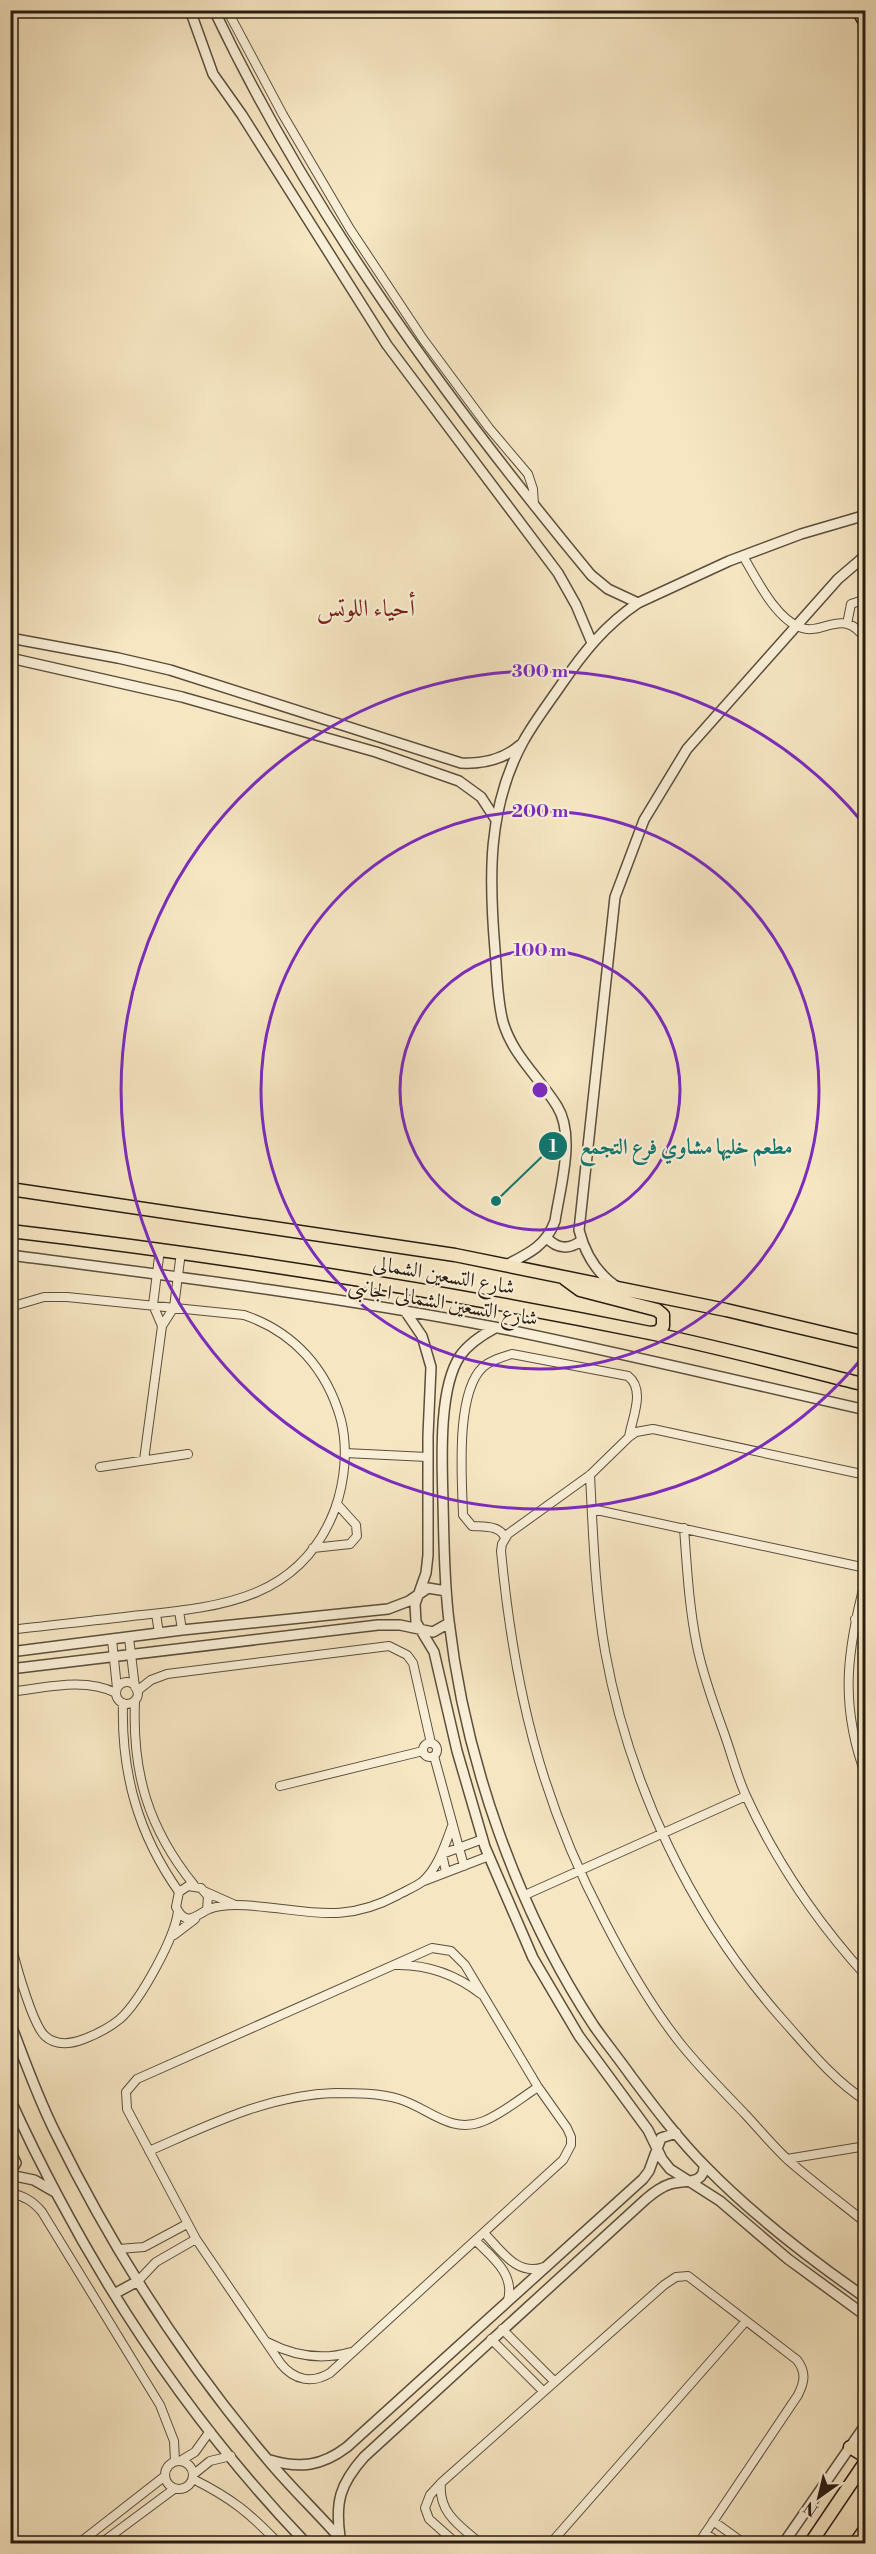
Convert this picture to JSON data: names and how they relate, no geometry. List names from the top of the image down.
{
  "streets": {
    "main road": ["شارع التسعين الشمالى"],
    "street": ["شارع التسعين الشمالى الجانبى"]
  },
  "districts": ["أحياء اللوتس"],
  "places": ["مطعم خليها مشاوي فرع التجمع"],
  "north": "bottom left",
  "rings": ["300 m", "200 m", "100 m"]
}
